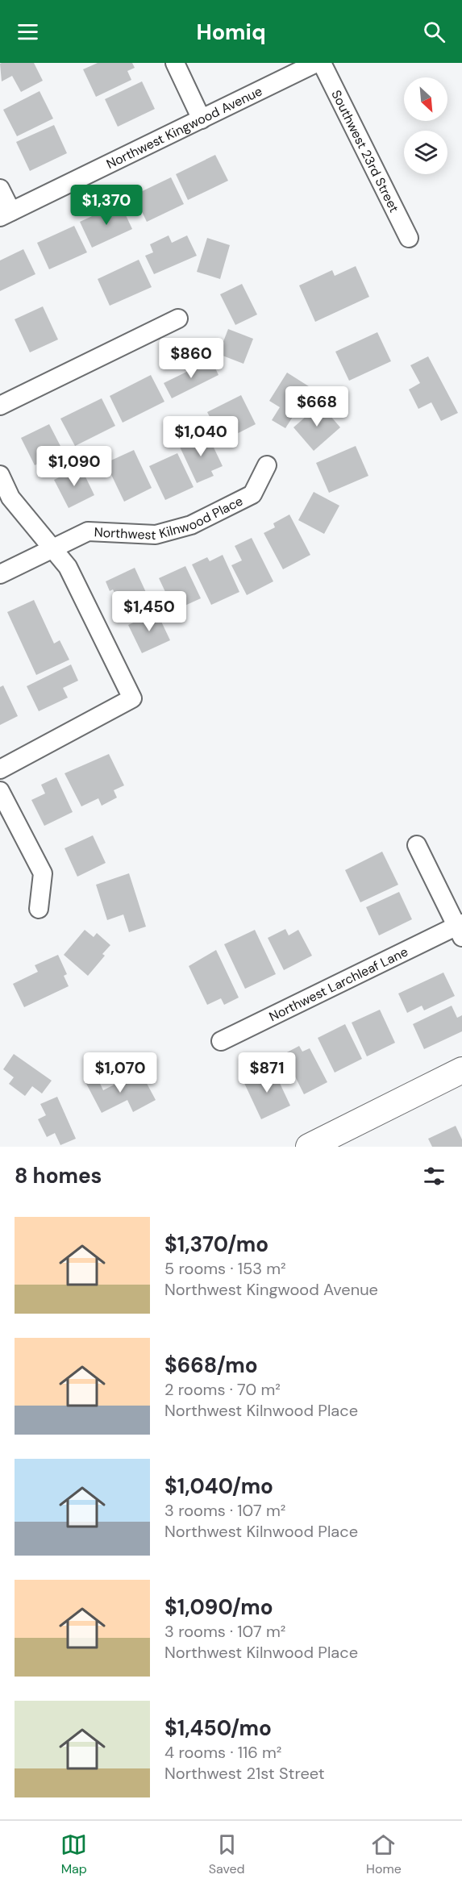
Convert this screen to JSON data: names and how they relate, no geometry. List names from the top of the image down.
{
  "streets": {
    "street": [
      "Northwest Kingwood Avenue",
      "Southwest 23rd Street",
      "Northwest Kilnwood Place",
      "Northwest Larchleaf Lane"
    ]
  },
  "north": "bottom right",
  "page": {
    "header": "Homiq",
    "price": [
      "$1,370",
      "$860",
      "$668",
      "$1,040",
      "$1,090",
      "$1,450",
      "$1,070",
      "$871"
    ],
    "heading": "8 homes",
    "list": [
      {
        "name": "$1,370/mo",
        "note": "5 rooms · 153 m² · Northwest Kingwood Avenue"
      },
      {
        "name": "$668/mo",
        "note": "2 rooms · 70 m² · Northwest Kilnwood Place"
      },
      {
        "name": "$1,040/mo",
        "note": "3 rooms · 107 m² · Northwest Kilnwood Place"
      },
      {
        "name": "$1,090/mo",
        "note": "3 rooms · 107 m² · Northwest Kilnwood Place"
      },
      {
        "name": "$1,450/mo",
        "note": "4 rooms · 116 m² · Northwest 21st Street"
      }
    ],
    "tabs": ["Map", "Saved", "Home"]
  }
}
